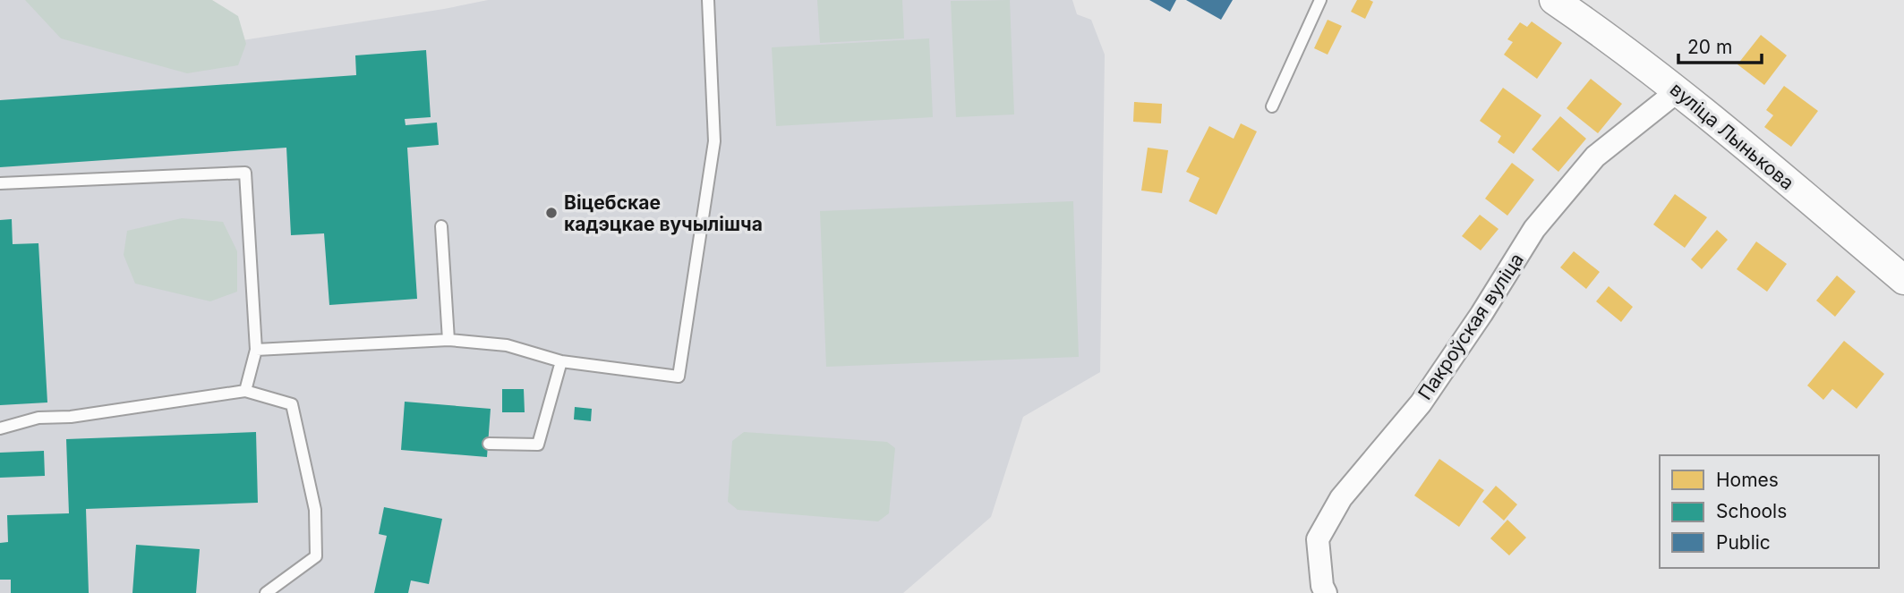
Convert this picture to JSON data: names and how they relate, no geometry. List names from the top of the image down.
{
  "streets": {
    "street": ["вуліца Лынькова", "Пакроўская вуліца"]
  },
  "crossings": [
    ["вуліца Лынькова", "Пакроўская вуліца"]
  ],
  "places": ["Віцебскае кадэцкае вучылішча"],
  "legend": ["Homes", "Schools", "Public"],
  "scale_bar": "20 m"
}
